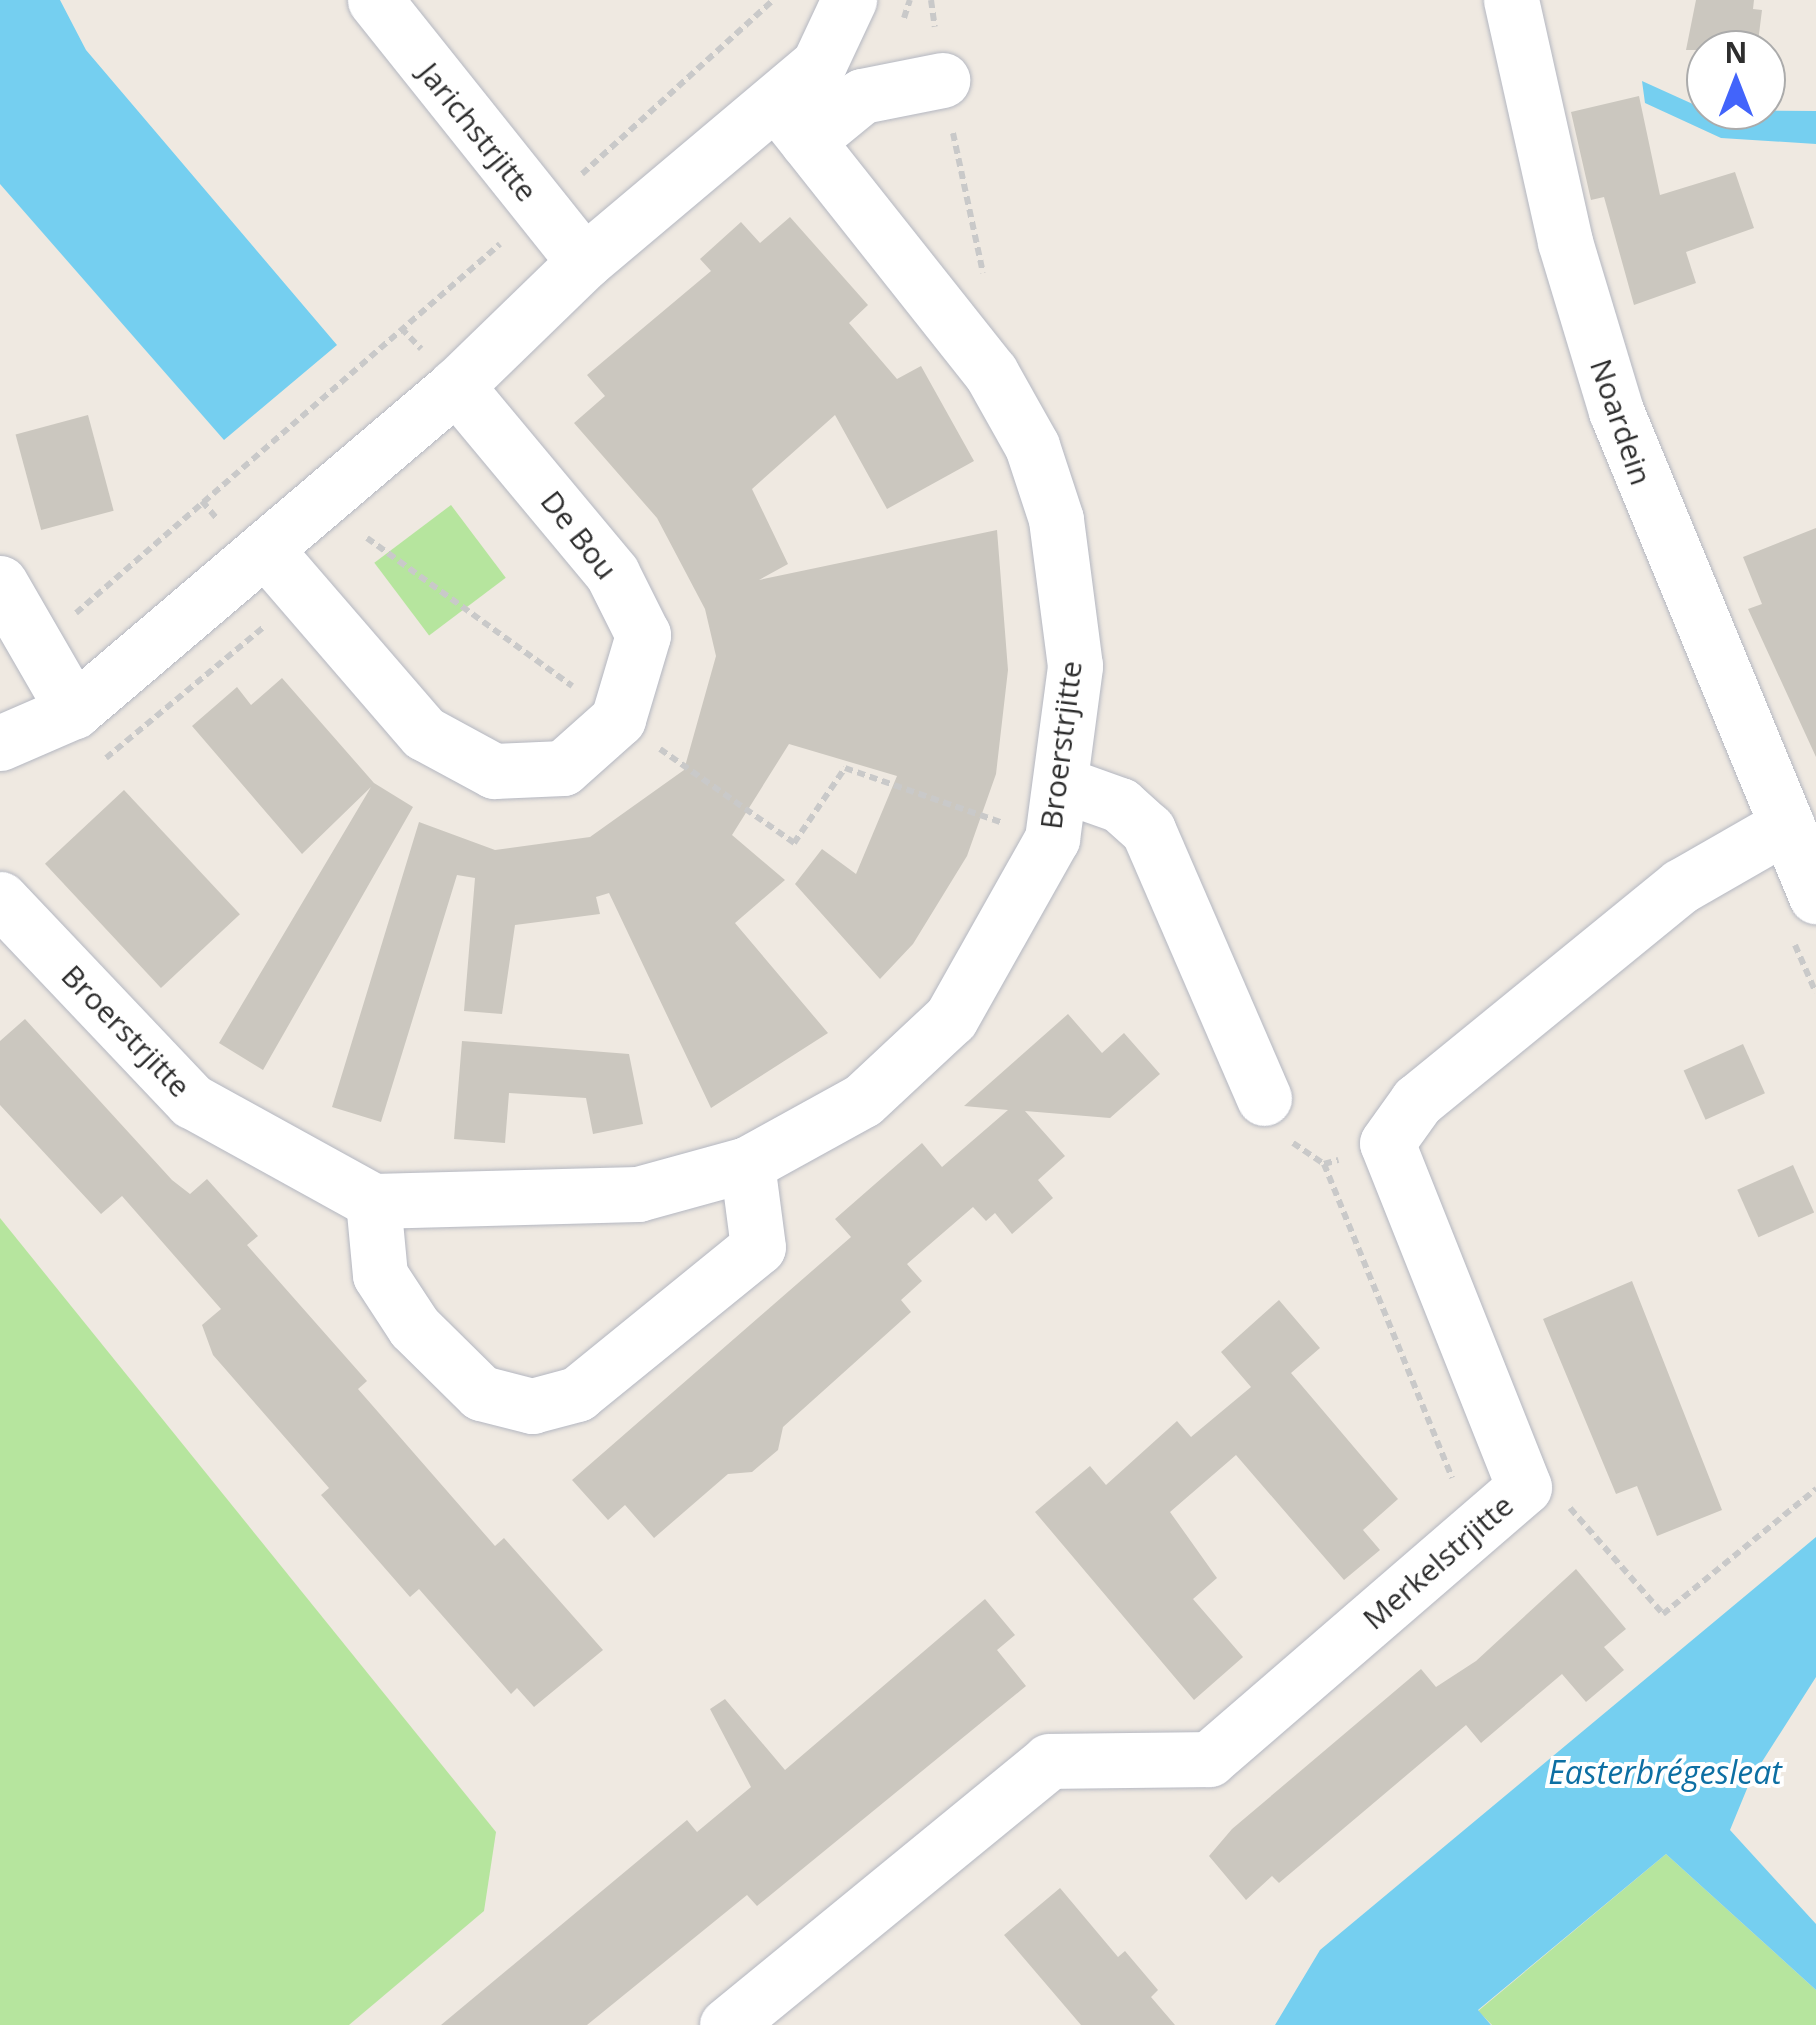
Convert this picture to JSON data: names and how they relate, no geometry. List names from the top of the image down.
{
  "streets": {
    "street": [
      "Jarichstrjitte",
      "Noardein",
      "De Bou",
      "Broerstrjitte",
      "Merkelstrjitte"
    ]
  },
  "water": ["Easterbrégesleat"],
  "north": "top"
}
